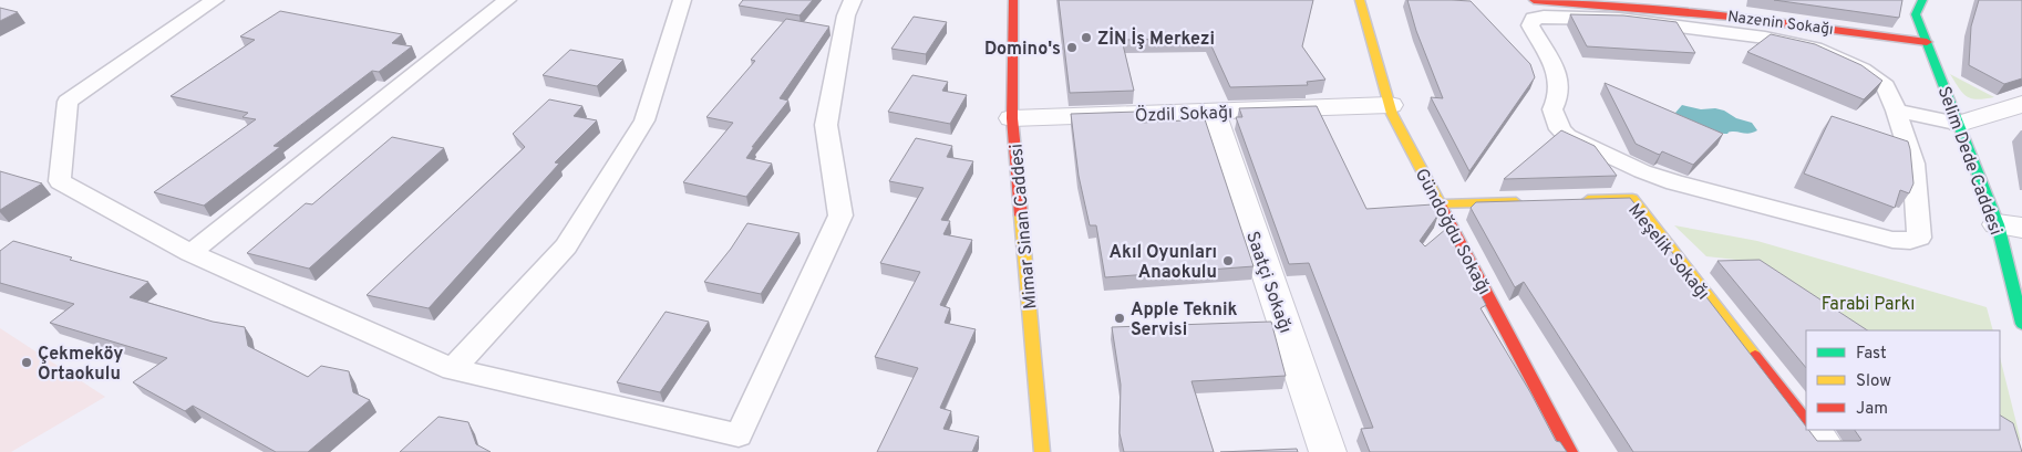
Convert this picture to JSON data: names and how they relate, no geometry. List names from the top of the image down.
{
  "streets": {
    "street": [
      "Nazenin Sokağı",
      "Özdil Sokağı",
      "Selim Dede Caddesi",
      "Mimar Sinan Caddesi",
      "Gündoğdu Sokağı",
      "Meşelik Sokağı",
      "Saatçi Sokağı"
    ]
  },
  "crossings": [
    ["Nazenin Sokağı", "Selim Dede Caddesi"],
    ["Özdil Sokağı", "Mimar Sinan Caddesi"],
    ["Özdil Sokağı", "Gündoğdu Sokağı"],
    ["Özdil Sokağı", "Saatçi Sokağı"]
  ],
  "parks": ["Farabi Parkı"],
  "places": [
    "ZİN İş Merkezi",
    "Domino's",
    "Akıl Oyunları Anaokulu",
    "Apple Teknik Servisi",
    "Çekmeköy Ortaokulu"
  ],
  "legend": ["Fast", "Slow", "Jam"]
}
